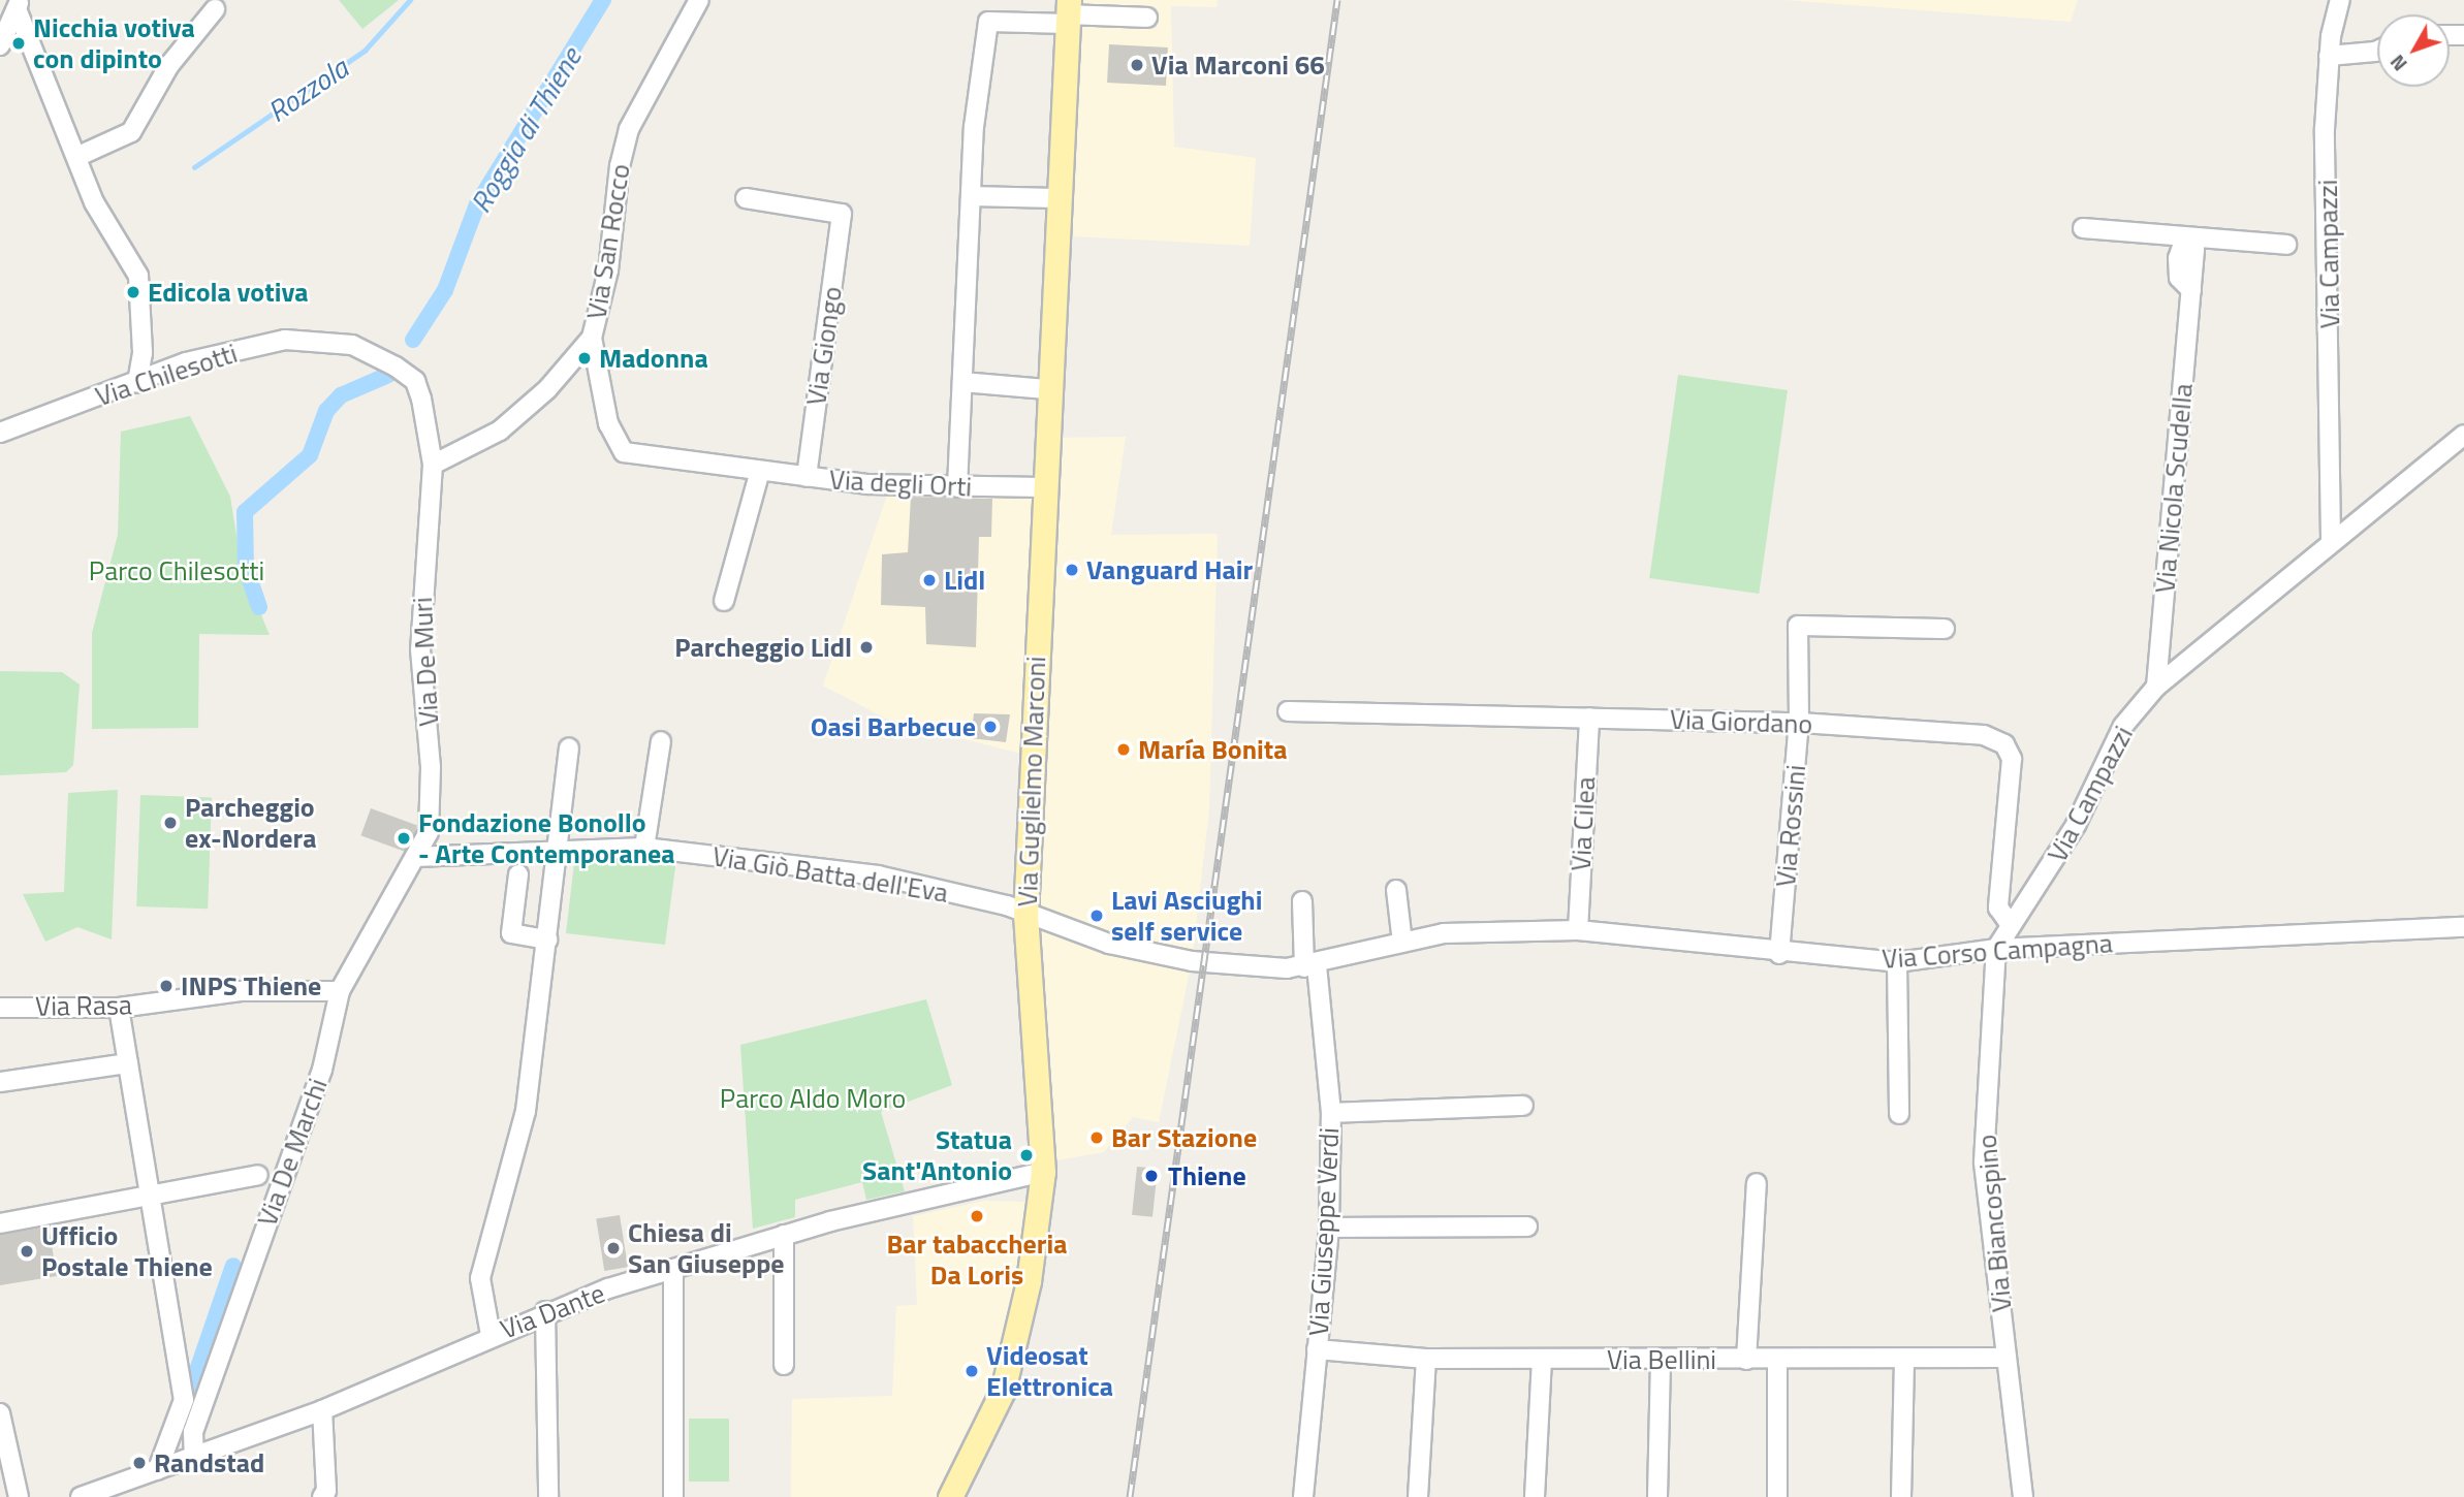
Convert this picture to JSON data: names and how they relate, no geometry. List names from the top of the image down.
{
  "streets": {
    "main road": ["Via Guglielmo Marconi"],
    "street": [
      "Via San Rocco",
      "Via Campazzi",
      "Via Giongo",
      "Via Chilesotti",
      "Via degli Orti",
      "Via Nicola Scudella",
      "Via De Muri",
      "Via Giordano",
      "Via Cilea",
      "Via Rossini",
      "Via Giò Batta dell'Eva",
      "Via Corso Campagna",
      "Via Rasa",
      "Via De Marchi",
      "Via Biancospino",
      "Via Giuseppe Verdi",
      "Via Dante",
      "Via Bellini"
    ]
  },
  "crossings": [
    ["Via San Rocco", "Via Chilesotti"],
    ["Via San Rocco", "Via degli Orti"],
    ["Via San Rocco", "Via De Muri"],
    ["Via Campazzi", "Via Nicola Scudella"],
    ["Via Campazzi", "Via Giordano"],
    ["Via Campazzi", "Via Corso Campagna"],
    ["Via Campazzi", "Via Biancospino"],
    ["Via Giongo", "Via degli Orti"],
    ["Via Chilesotti", "Via De Muri"],
    ["Via degli Orti", "Via Guglielmo Marconi"],
    ["Via De Muri", "Via Giò Batta dell'Eva"],
    ["Via De Muri", "Via De Marchi"],
    ["Via Giordano", "Via Cilea"],
    ["Via Giordano", "Via Rossini"],
    ["Via Guglielmo Marconi", "Via Giò Batta dell'Eva"],
    ["Via Guglielmo Marconi", "Via Corso Campagna"],
    ["Via Guglielmo Marconi", "Via Dante"],
    ["Via Cilea", "Via Corso Campagna"],
    ["Via Rossini", "Via Corso Campagna"],
    ["Via Giò Batta dell'Eva", "Via Corso Campagna"],
    ["Via Giò Batta dell'Eva", "Via De Marchi"],
    ["Via Corso Campagna", "Via Biancospino"],
    ["Via Corso Campagna", "Via Giuseppe Verdi"],
    ["Via Rasa", "Via De Marchi"],
    ["Via De Marchi", "Via Dante"],
    ["Via Biancospino", "Via Bellini"],
    ["Via Giuseppe Verdi", "Via Bellini"]
  ],
  "water": ["Rozzola", "Roggia di Thiene"],
  "parks": ["Parco Chilesotti", "Parco Aldo Moro"],
  "places": [
    "Nicchia votiva con dipinto",
    "Via Marconi 66",
    "Edicola votiva",
    "Madonna",
    "Vanguard Hair",
    "Lidl",
    "Parcheggio Lidl",
    "Oasi Barbecue",
    "María Bonita",
    "Parcheggio ex-Nordera",
    "Fondazione Bonollo - Arte Contemporanea",
    "Lavi Asciughi self service",
    "INPS Thiene",
    "Bar Stazione",
    "Statua Sant'Antonio",
    "Thiene",
    "Bar tabaccheria Da Loris",
    "Chiesa di San Giuseppe",
    "Ufficio Postale Thiene",
    "Videosat Elettronica",
    "Randstad"
  ],
  "north": "bottom left"
}
